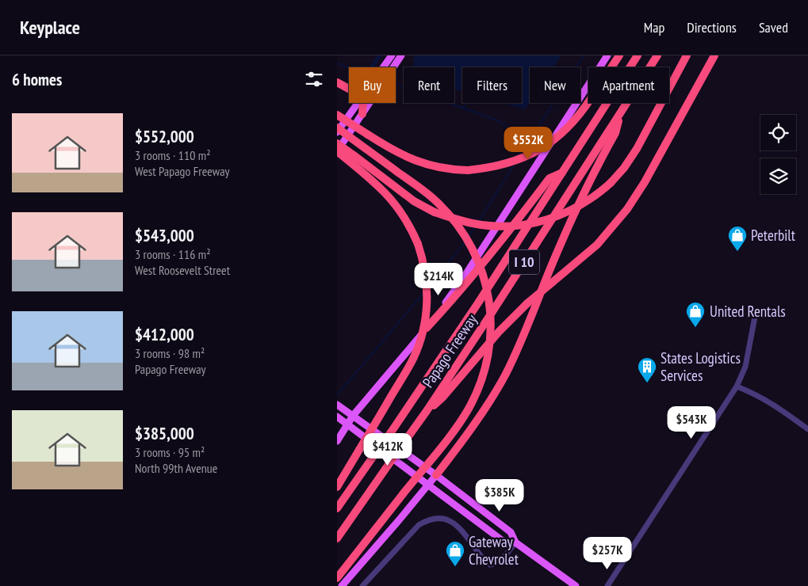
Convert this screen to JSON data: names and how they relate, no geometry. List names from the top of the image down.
{
  "streets": {
    "highway": ["I 10", "Papago Freeway"]
  },
  "places": {
    "shop": ["Peterbilt", "United Rentals", "Gateway Chevrolet"],
    "building": ["States Logistics Services"]
  },
  "page": {
    "header": "Keyplace",
    "nav": ["Map", "Directions", "Saved"],
    "heading": "6 homes",
    "chip": [
      "Buy",
      "Rent",
      "Filters",
      "New",
      "Apartment"
    ],
    "list": [
      {
        "name": "$552,000",
        "note": "3 rooms · 110 m² · West Papago Freeway"
      },
      {
        "name": "$543,000",
        "note": "3 rooms · 116 m² · West Roosevelt Street"
      },
      {
        "name": "$412,000",
        "note": "3 rooms · 98 m² · Papago Freeway"
      },
      {
        "name": "$385,000",
        "note": "3 rooms · 95 m² · North 99th Avenue"
      }
    ],
    "price": [
      "$552K",
      "$214K",
      "$543K",
      "$412K",
      "$385K",
      "$257K"
    ]
  }
}
